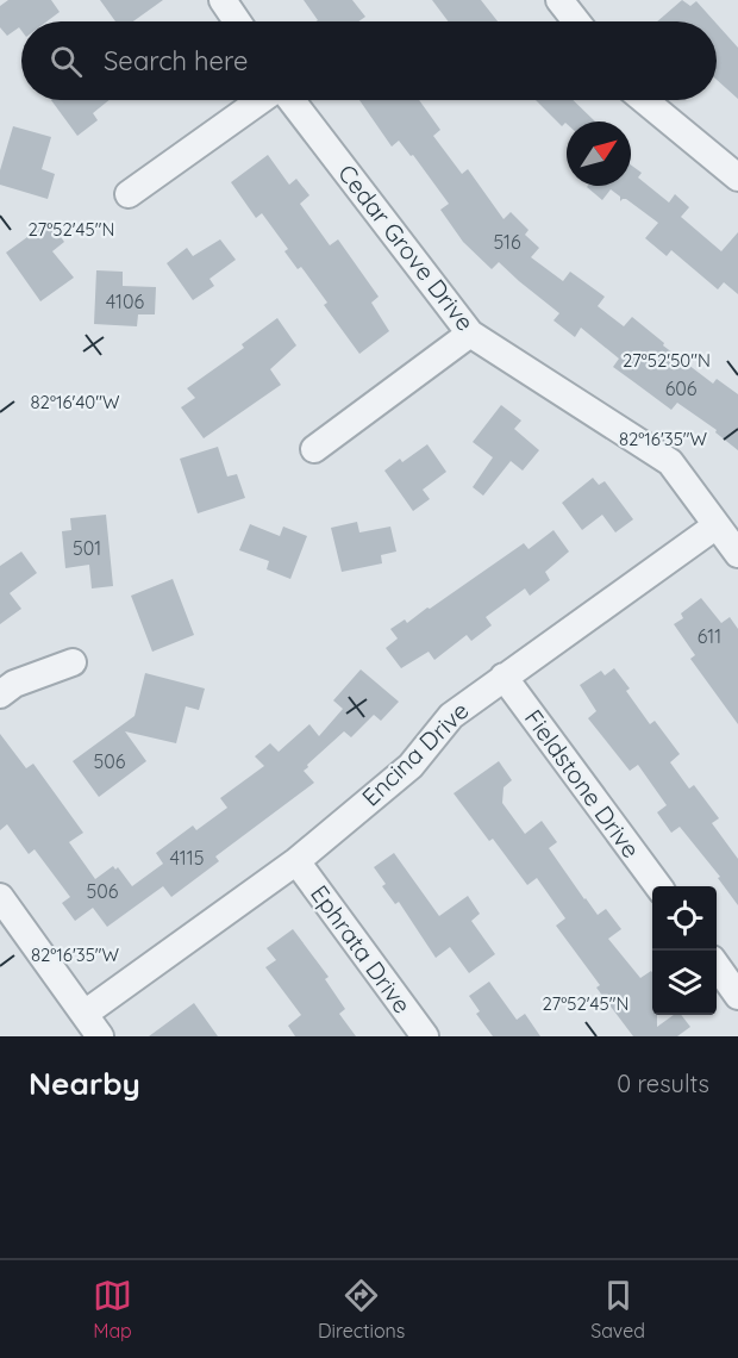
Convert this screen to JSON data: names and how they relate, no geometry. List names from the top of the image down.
{
  "streets": {
    "street": [
      "Cedar Grove Drive",
      "Encina Drive",
      "Fieldstone Drive",
      "Ephrata Drive"
    ]
  },
  "crossings": [
    ["Cedar Grove Drive", "Encina Drive"],
    ["Encina Drive", "Fieldstone Drive"],
    ["Encina Drive", "Ephrata Drive"]
  ],
  "house_numbers": [
    "516",
    "4106",
    "606",
    "501",
    "611",
    "506",
    "4115",
    "506"
  ],
  "north": "top right",
  "page": {
    "search": "Search here",
    "heading": ["Nearby", "0 results"],
    "nav": ["Map", "Directions", "Saved"]
  },
  "coordinates": [
    "27°52'45\"N",
    "27°52'50\"N",
    "82°16'40\"W",
    "82°16'35\"W"
  ]
}
